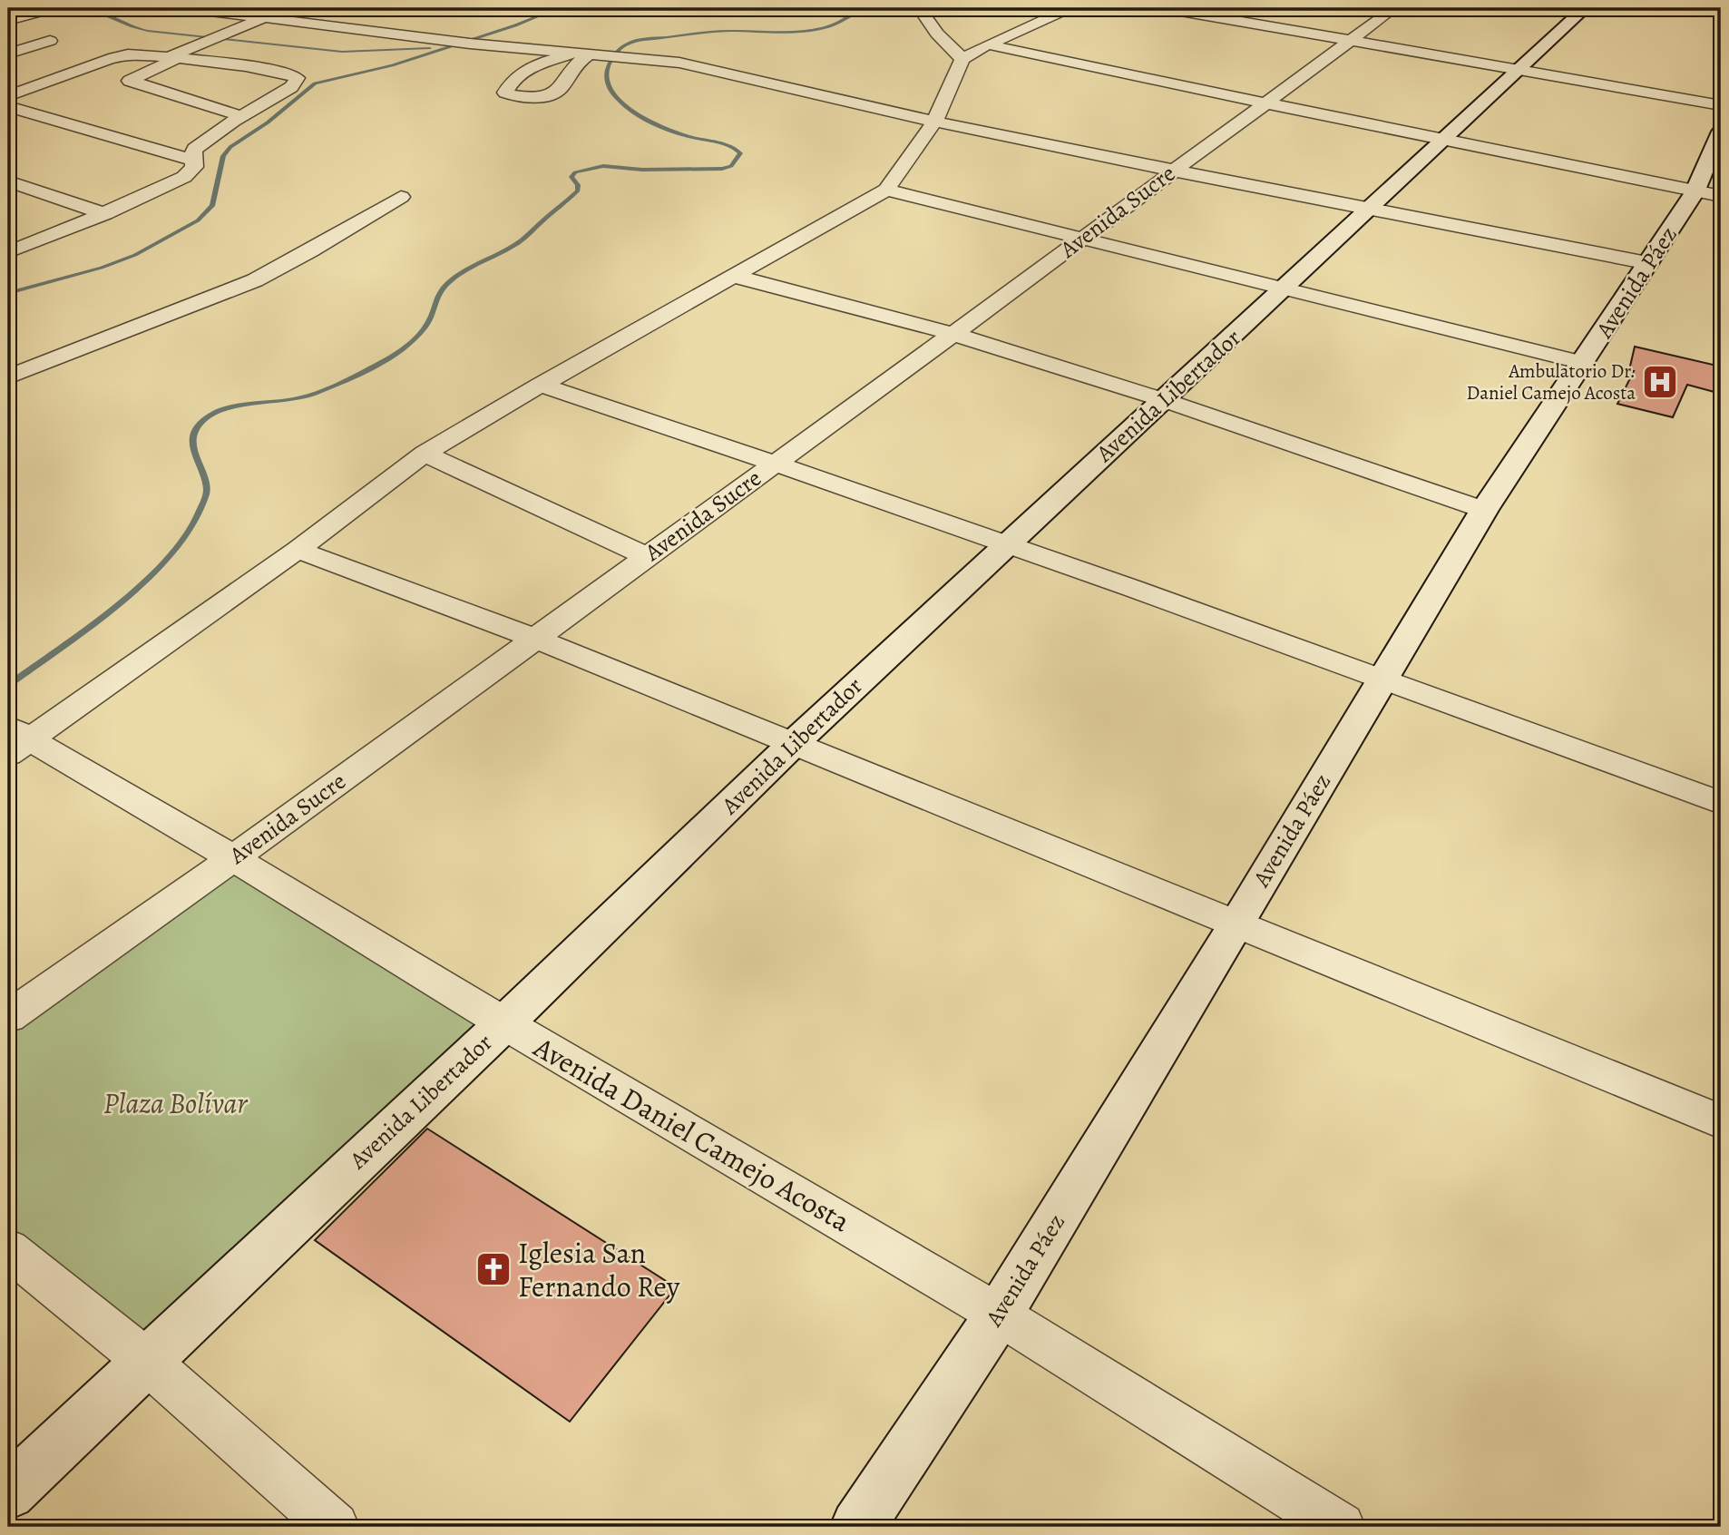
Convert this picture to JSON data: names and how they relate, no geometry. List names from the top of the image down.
{
  "streets": {
    "main road": ["Avenida Páez", "Avenida Libertador"],
    "street": ["Avenida Sucre", "Avenida Daniel Camejo Acosta"]
  },
  "crossings": [
    ["Avenida Sucre", "Avenida Daniel Camejo Acosta"],
    ["Avenida Páez", "Avenida Daniel Camejo Acosta"],
    ["Avenida Libertador", "Avenida Daniel Camejo Acosta"]
  ],
  "parks": ["Plaza Bolívar"],
  "places": {
    "hospital": ["Ambulatorio Dr. Daniel Camejo Acosta"],
    "church": ["Iglesia San Fernando Rey"]
  }
}
